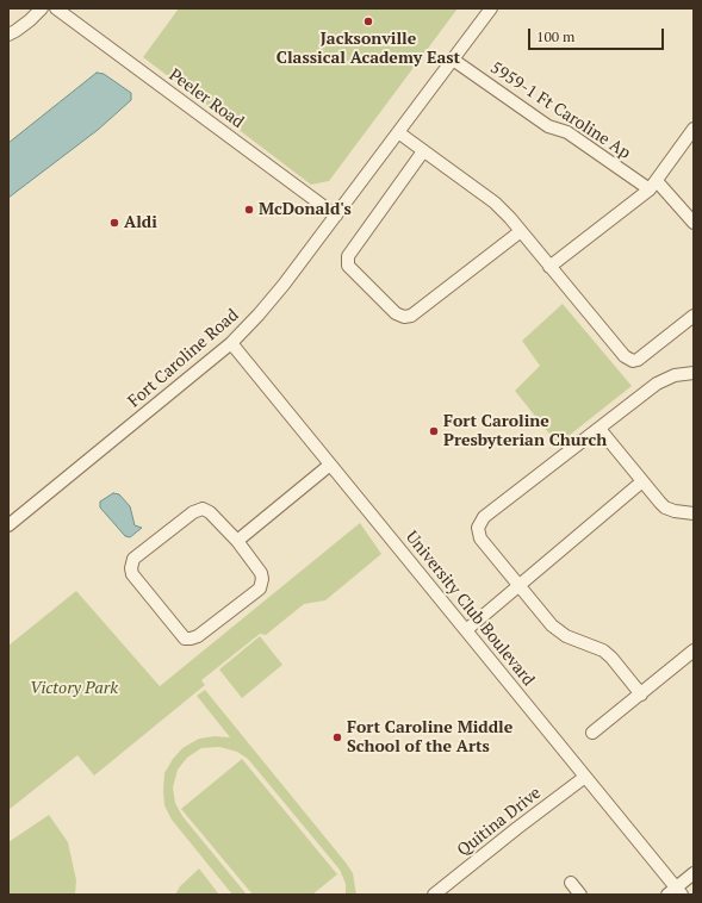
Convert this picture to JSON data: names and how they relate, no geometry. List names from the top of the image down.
{
  "streets": {
    "street": [
      "Peeler Road",
      "5959-1 Ft Caroline Ap",
      "Fort Caroline Road",
      "University Club Boulevard",
      "Quitina Drive"
    ]
  },
  "crossings": [
    ["Peeler Road", "Fort Caroline Road"],
    ["5959-1 Ft Caroline Ap", "Fort Caroline Road"],
    ["Fort Caroline Road", "University Club Boulevard"],
    ["University Club Boulevard", "Quitina Drive"]
  ],
  "parks": ["Victory Park"],
  "places": [
    "Jacksonville Classical Academy East",
    "McDonald's",
    "Aldi",
    "Fort Caroline Presbyterian Church",
    "Fort Caroline Middle School of the Arts"
  ],
  "scale_bar": "100 m"
}
